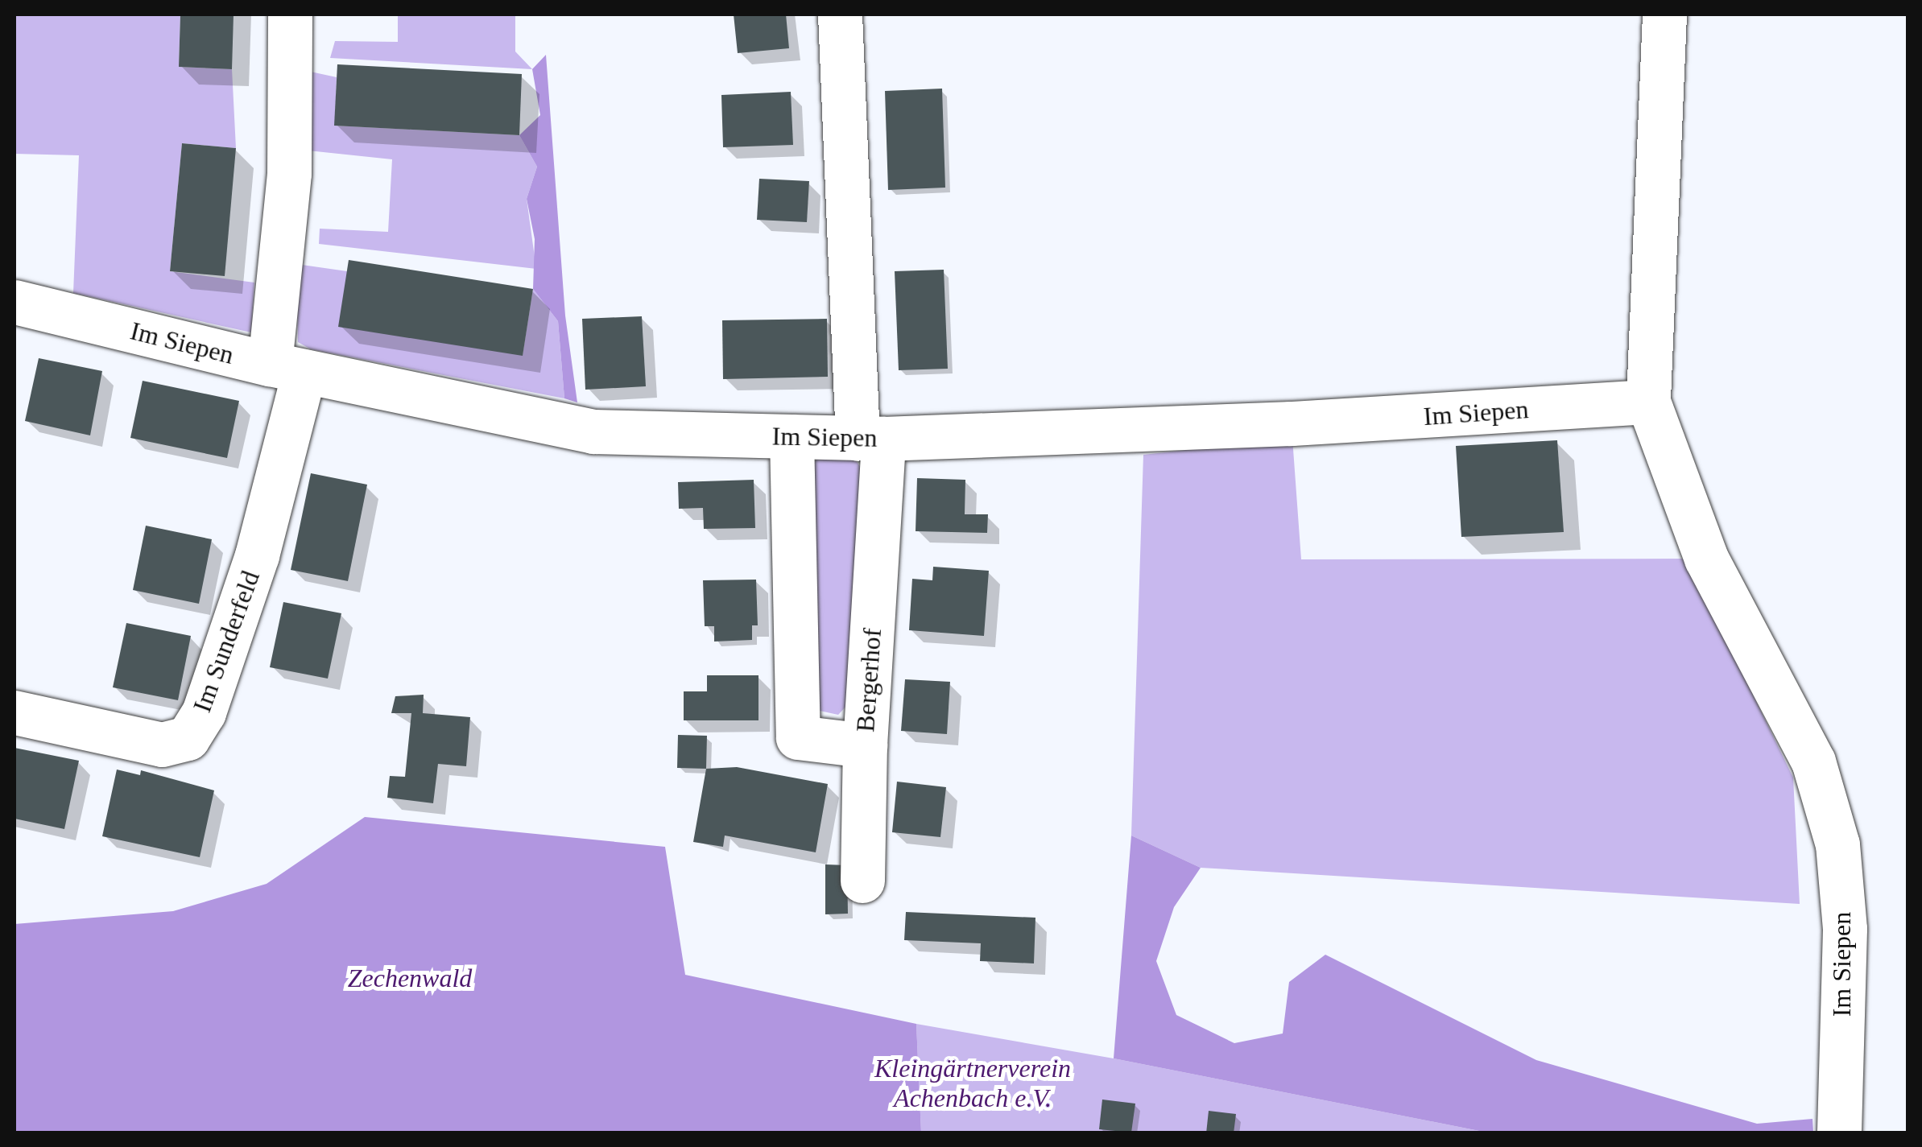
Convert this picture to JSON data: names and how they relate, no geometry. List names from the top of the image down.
{
  "streets": {
    "street": ["Im Siepen", "Im Sunderfeld", "Bergerhof"]
  },
  "crossings": [
    ["Im Siepen", "Im Sunderfeld"],
    ["Im Siepen", "Bergerhof"]
  ],
  "parks": ["Zechenwald", "Kleingärtnerverein Achenbach e.V."]
}
